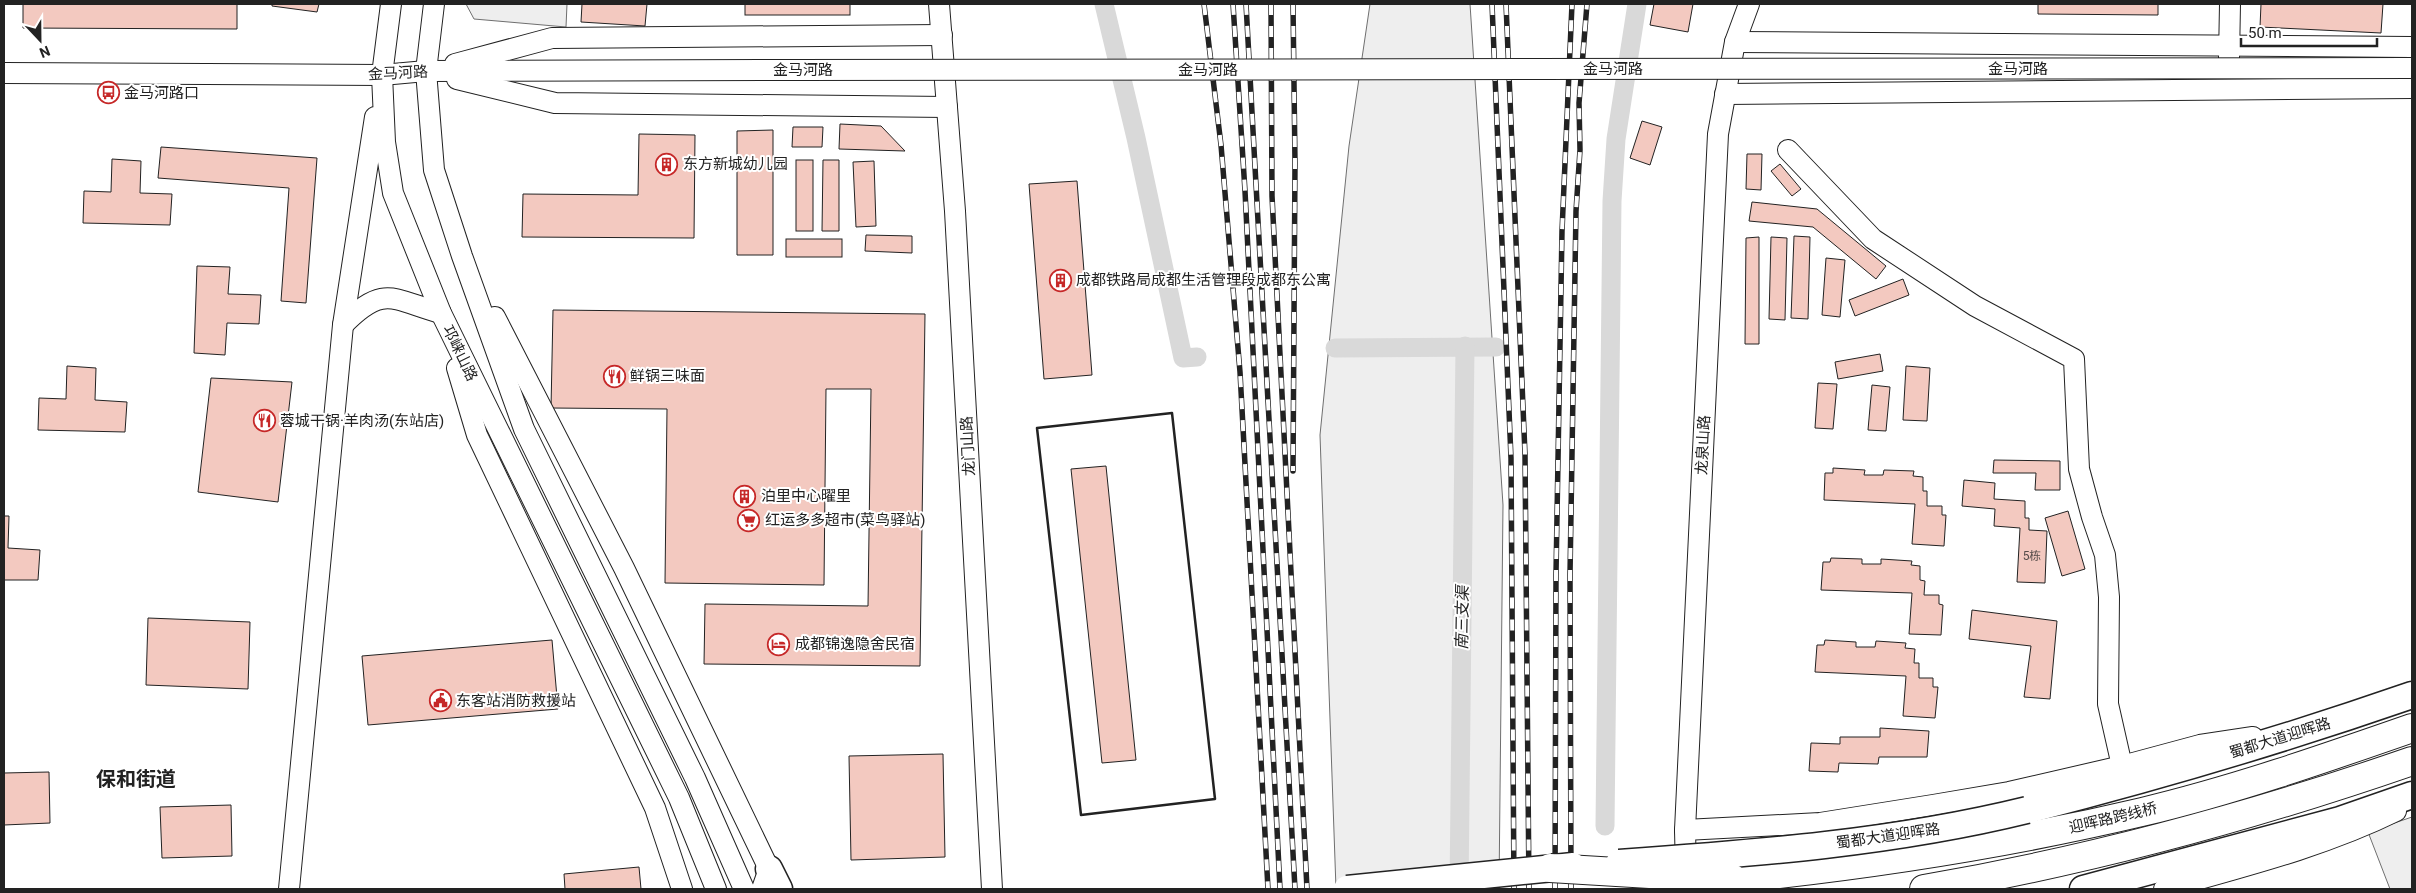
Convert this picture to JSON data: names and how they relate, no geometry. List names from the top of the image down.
{
  "streets": {
    "highway": ["迎晖路跨线桥"],
    "main road": ["蜀都大道迎晖路"],
    "street": [
      "金马河路",
      "邛崃山路",
      "龙泉山路",
      "龙门山路"
    ]
  },
  "crossings": [
    ["金马河路", "邛崃山路"]
  ],
  "districts": ["保和街道"],
  "water": ["南三支渠"],
  "places": {
    "bus stop": ["金马河路口"],
    "building": ["东方新城幼儿园", "成都铁路局成都生活管理段成都东公寓", "泊里中心曜里"],
    "restaurant": ["鲜锅三味面", "蓉城干锅·羊肉汤(东站店)"],
    "supermarket": ["红运多多超市(菜鸟驿站)"],
    "hotel": ["成都锦逸隐舍民宿"],
    "public building": ["东客站消防救援站"]
  },
  "house_numbers": ["5栋"],
  "scale_bar": "50 m",
  "north": "bottom"
}
